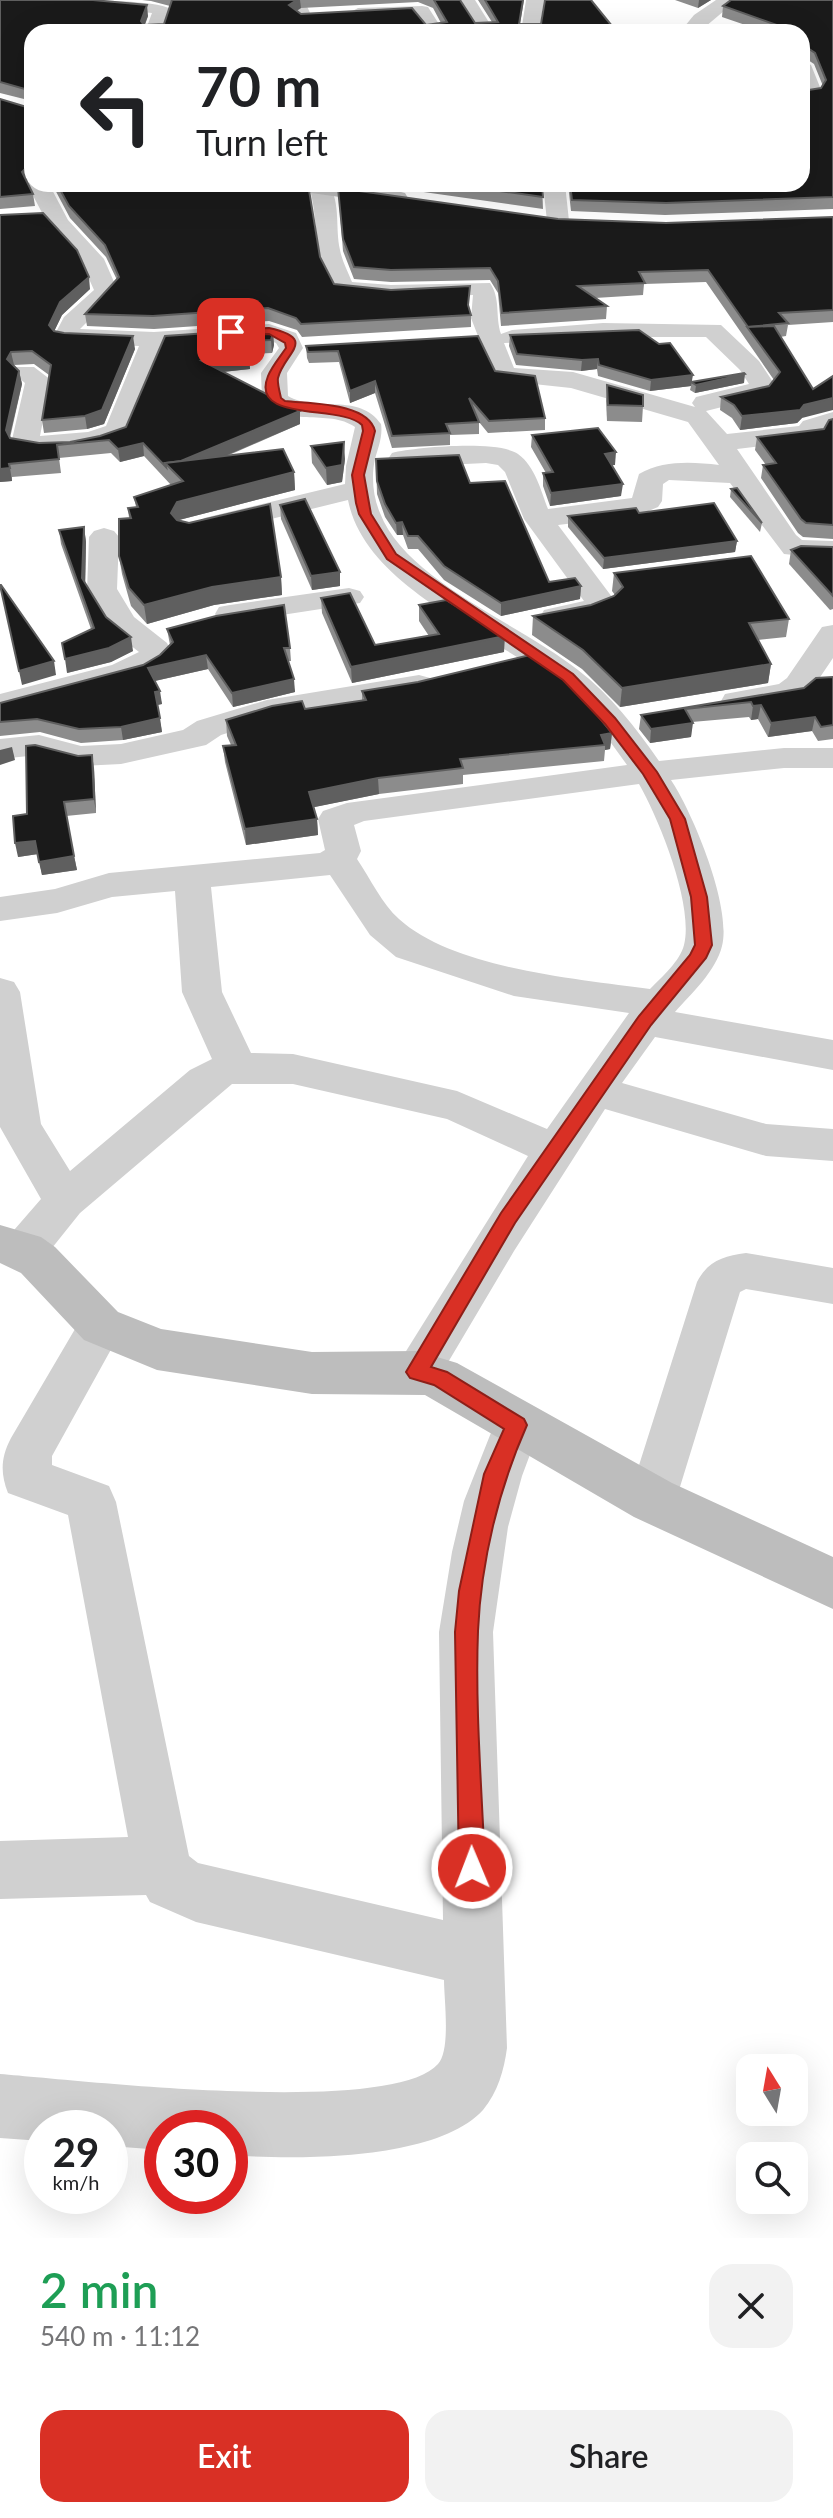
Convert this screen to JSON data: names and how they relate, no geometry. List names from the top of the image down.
{
  "north": "top",
  "page": {
    "turn": ["70 m", "Turn left"],
    "speed": "29 km/h",
    "limit": "30",
    "heading": ["2 min", "540 m · 11:12"],
    "buttons": ["Exit", "Share"]
  }
}
